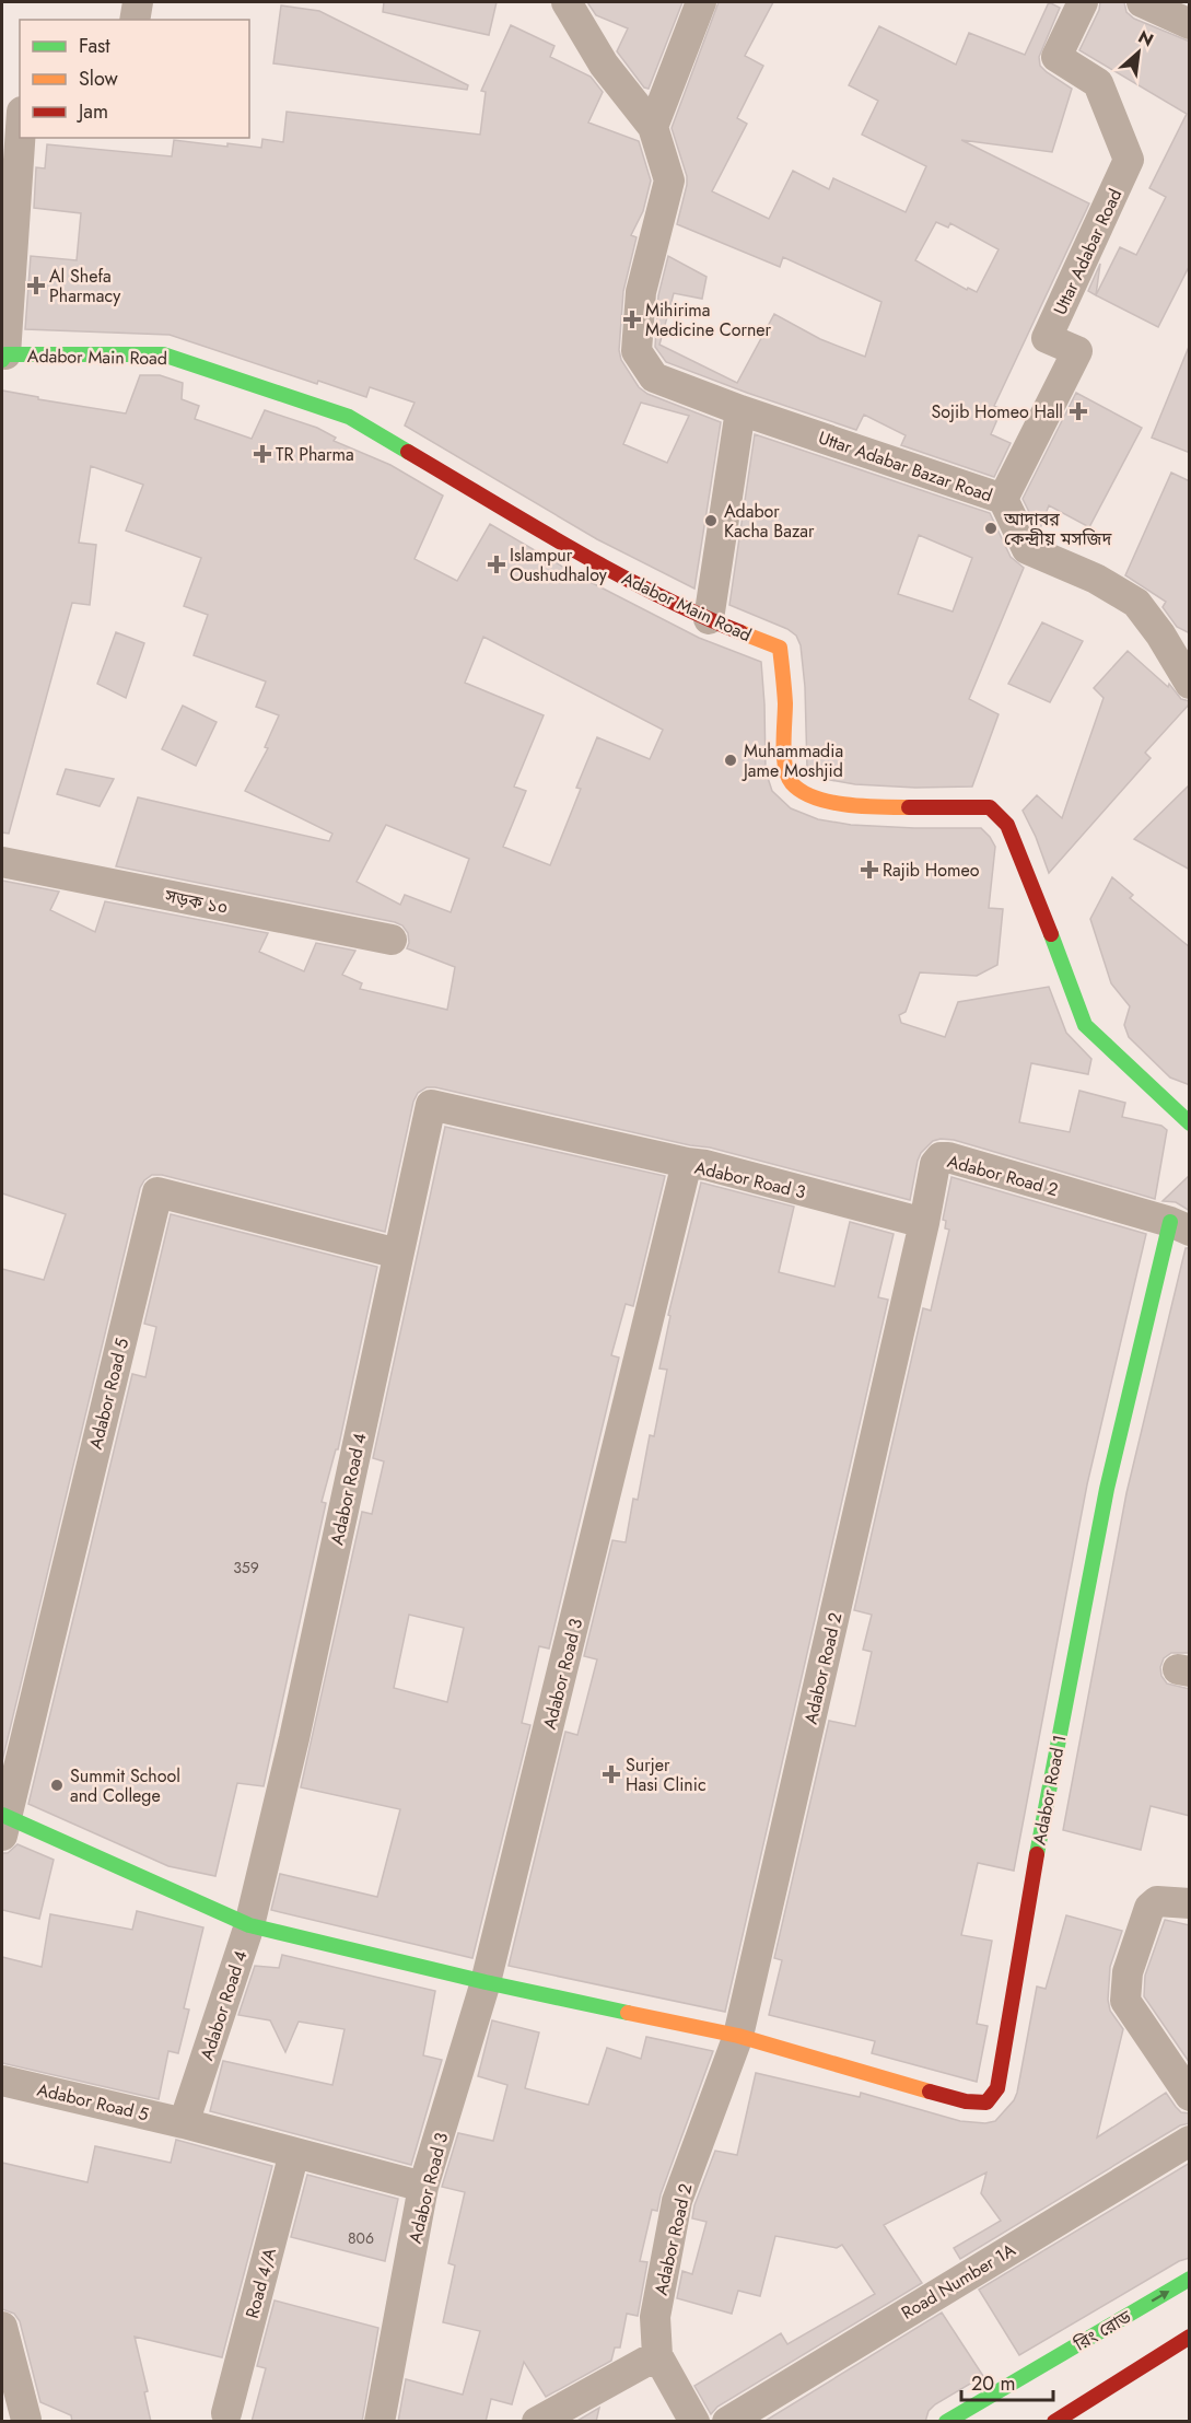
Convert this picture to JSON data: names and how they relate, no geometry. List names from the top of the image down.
{
  "streets": {
    "street": [
      "Uttar Adabar Road",
      "Adabor Main Road",
      "Uttar Adabar Bazar Road",
      "সড়ক ১০",
      "Adabor Road 2",
      "Adabor Road 3",
      "Adabor Road 5",
      "Adabor Road 4",
      "Adabor Road 1",
      "Road Number 1A",
      "Road 4/A",
      "রিং রোড"
    ]
  },
  "crossings": [
    ["Uttar Adabar Road", "Uttar Adabar Bazar Road"],
    ["Adabor Road 2", "Adabor Road 3"],
    ["Adabor Road 2", "Adabor Road 1"],
    ["Adabor Road 3", "Adabor Road 5"],
    ["Adabor Road 3", "Adabor Road 4"],
    ["Adabor Road 5", "Adabor Road 4"],
    ["Adabor Road 5", "Road 4/A"]
  ],
  "places": {
    "health": [
      "Al Shefa Pharmacy",
      "Mihirima Medicine Corner",
      "Sojib Homeo Hall",
      "TR Pharma",
      "Islampur Oushudhaloy",
      "Rajib Homeo",
      "Surjer Hasi Clinic"
    ],
    "other": [
      "Adabor Kacha Bazar",
      "আদাবর কেন্দ্রীয় মসজিদ",
      "Muhammadia Jame Moshjid",
      "Summit School and College"
    ]
  },
  "house_numbers": ["359", "806"],
  "legend": ["Fast", "Slow", "Jam"],
  "scale_bar": "20 m",
  "north": "top right"
}
